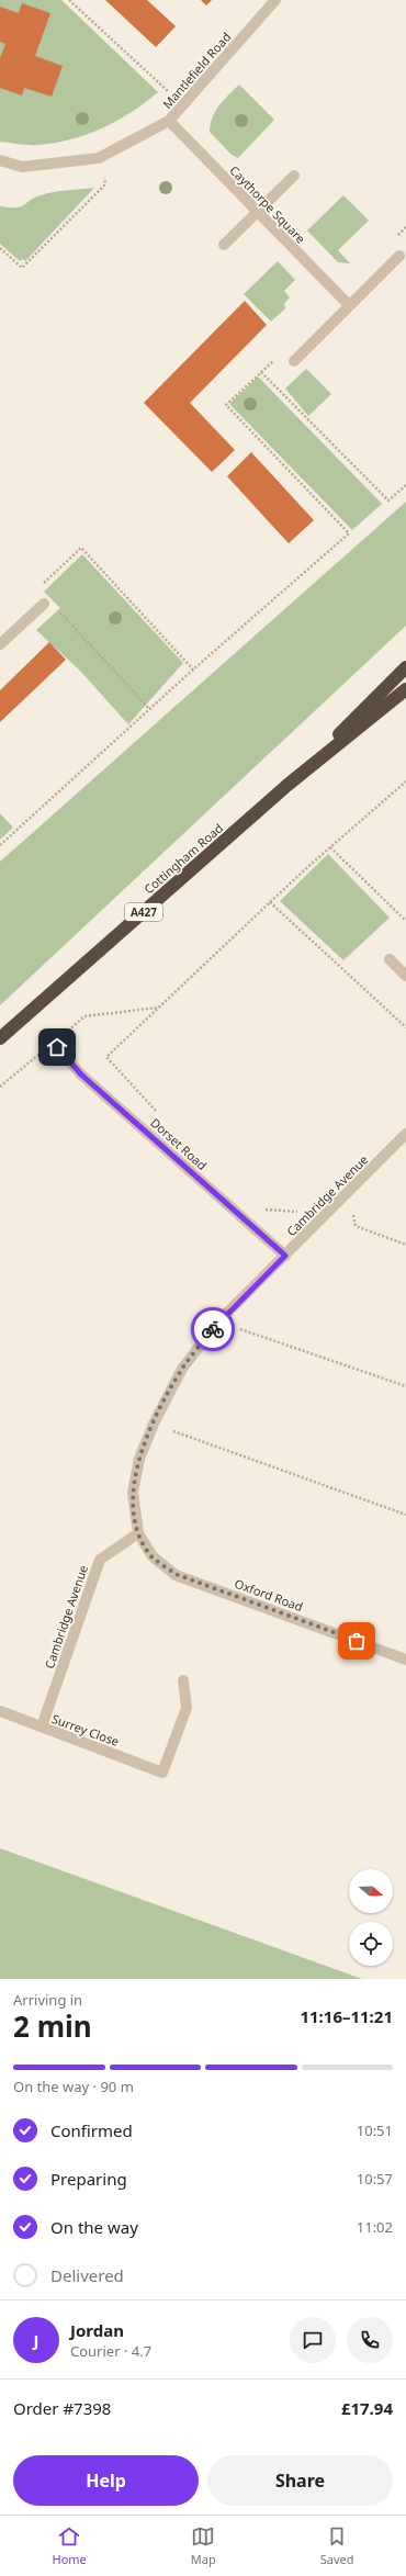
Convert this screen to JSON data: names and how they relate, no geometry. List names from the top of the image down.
{
  "streets": {
    "highway": ["Cottingham Road", "A427"],
    "street": [
      "Mantlefield Road",
      "Caythorpe Square",
      "Dorset Road",
      "Cambridge Avenue",
      "Oxford Road",
      "Surrey Close"
    ]
  },
  "crossings": [
    ["Mantlefield Road", "Caythorpe Square"],
    ["Dorset Road", "Cambridge Avenue"],
    ["Cambridge Avenue", "Oxford Road"],
    ["Cambridge Avenue", "Surrey Close"]
  ],
  "north": "right",
  "page": {
    "heading": ["2 min", "Arriving in", "11:16–11:21"],
    "panel": [
      "Jordan",
      "Courier · 4.7",
      "Order #7398",
      "£17.94"
    ],
    "bar": "On the way · 90 m",
    "list": [
      ["Confirmed", "10:51"],
      ["Preparing", "10:57"],
      ["On the way", "11:02"],
      "Delivered"
    ],
    "round": "J",
    "buttons": ["Help", "Share"],
    "tabs": ["Home", "Map", "Saved"]
  }
}
